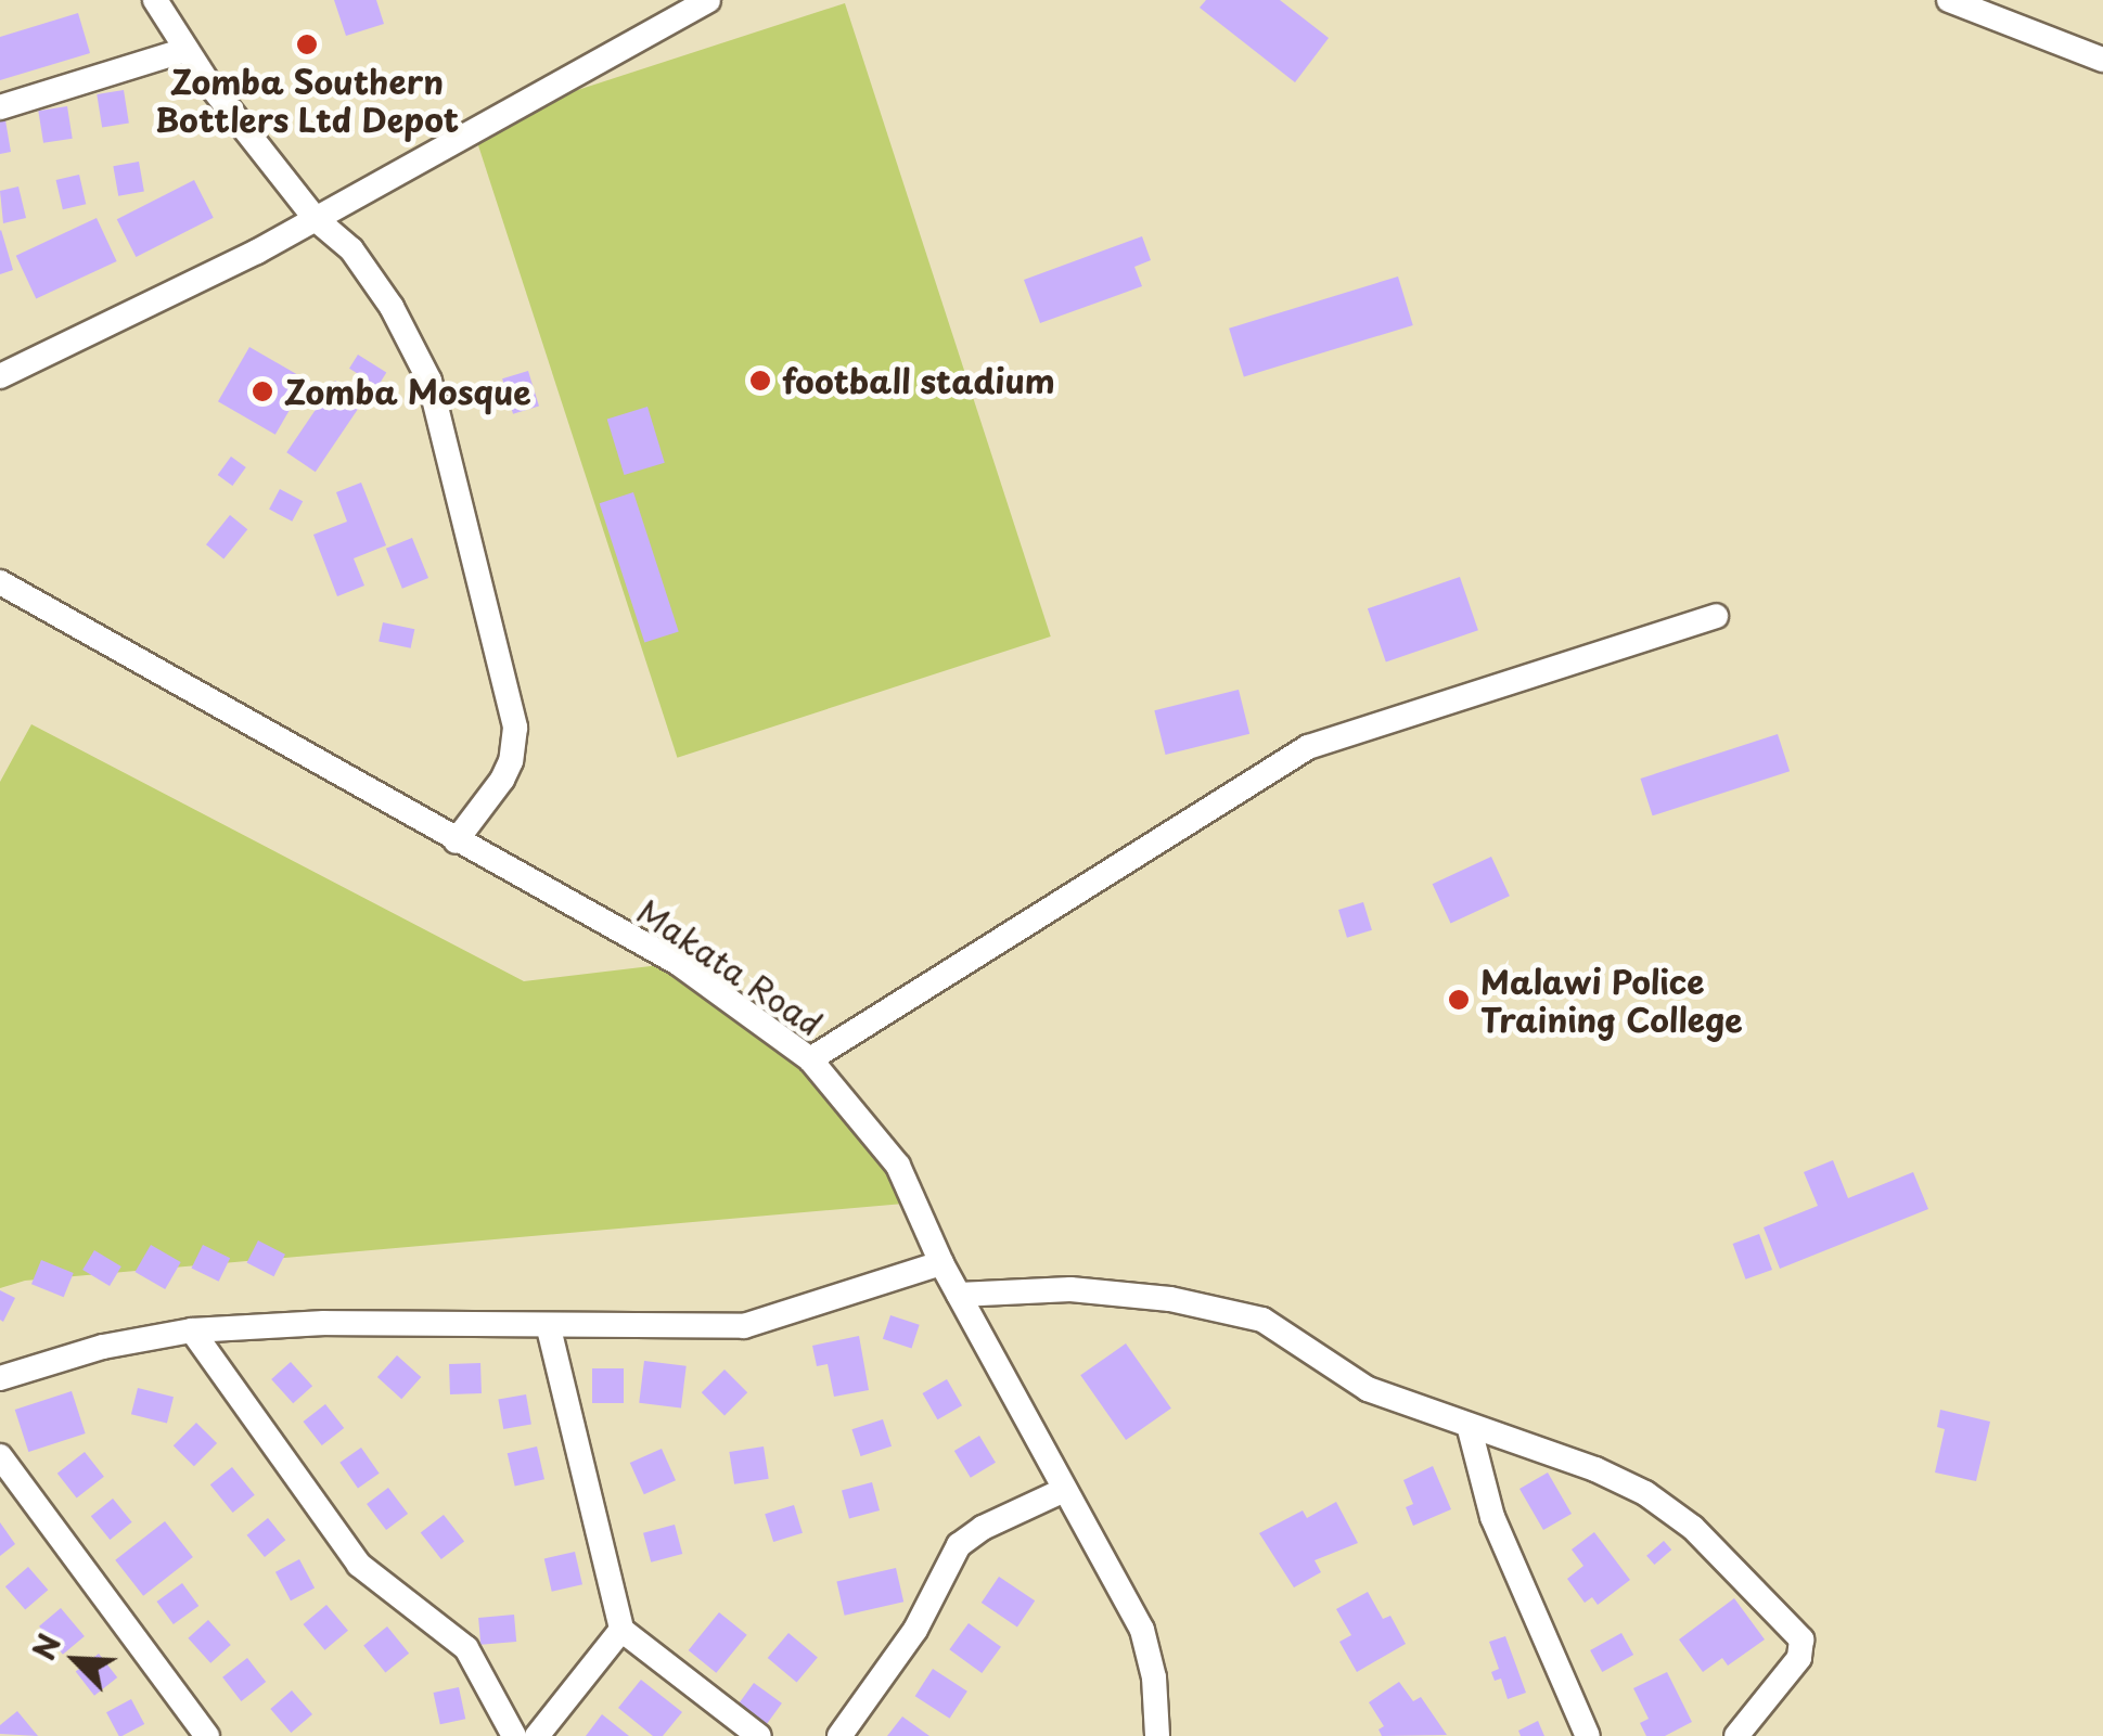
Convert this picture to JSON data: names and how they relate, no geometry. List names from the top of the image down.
{
  "streets": {
    "street": ["Makata Road"]
  },
  "places": [
    "Zomba Southern Bottlers Ltd Depot",
    "football stadium",
    "Zomba Mosque",
    "Malawi Police Training College"
  ],
  "north": "top left"
}
